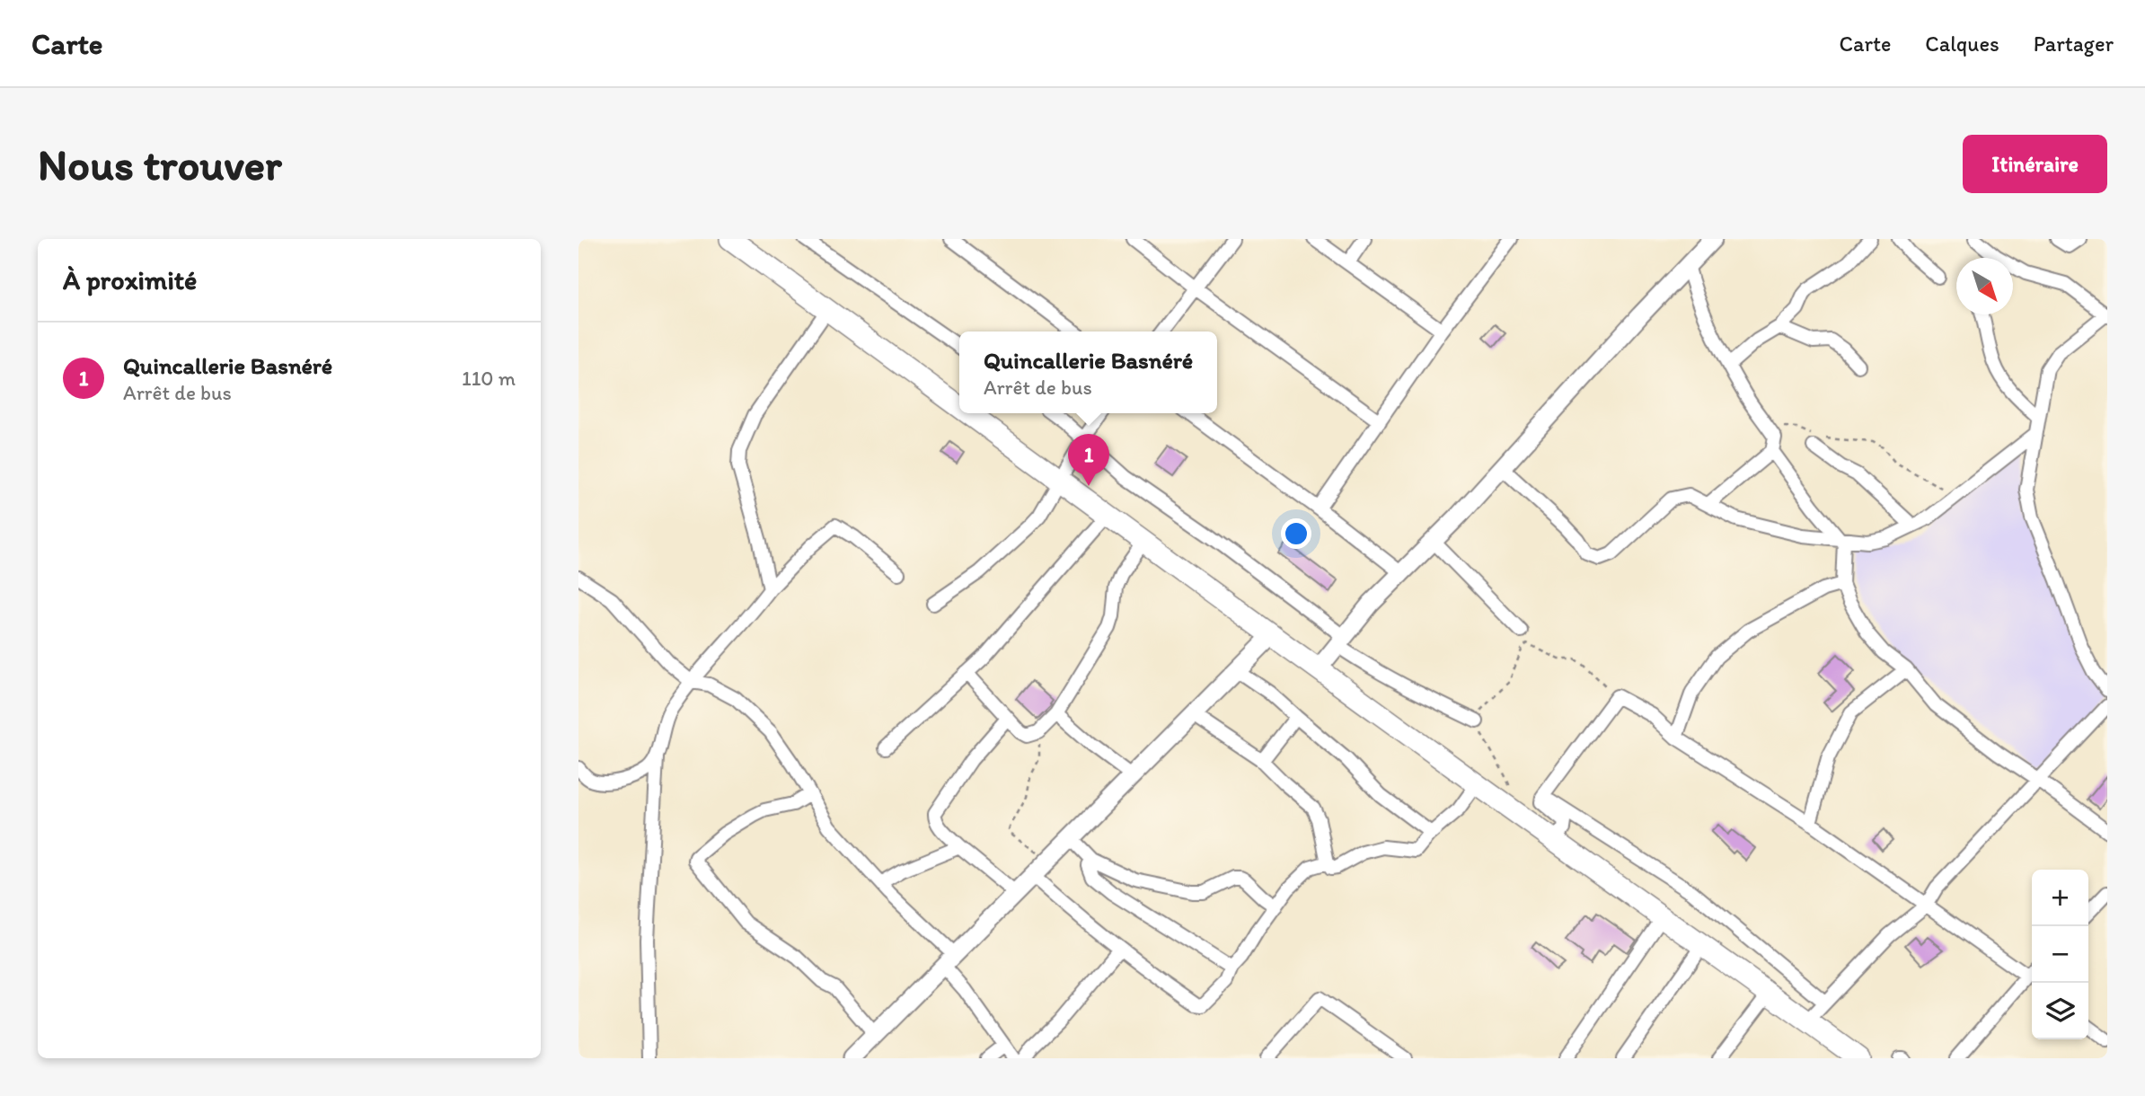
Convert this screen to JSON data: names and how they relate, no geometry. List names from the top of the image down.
{
  "north": "bottom right",
  "page": {
    "header": "Carte",
    "nav": ["Carte", "Calques", "Partager"],
    "buttons": "Itinéraire",
    "title": "Nous trouver",
    "heading": "À proximité",
    "list": [
      {
        "mark": "1",
        "name": "Quincallerie Basnéré",
        "note": "Arrêt de bus",
        "value": "110 m"
      }
    ],
    "popup": ["Quincallerie Basnéré", "Arrêt de bus"],
    "pins": "1",
    "map_buttons": ["+", "−"]
  }
}
